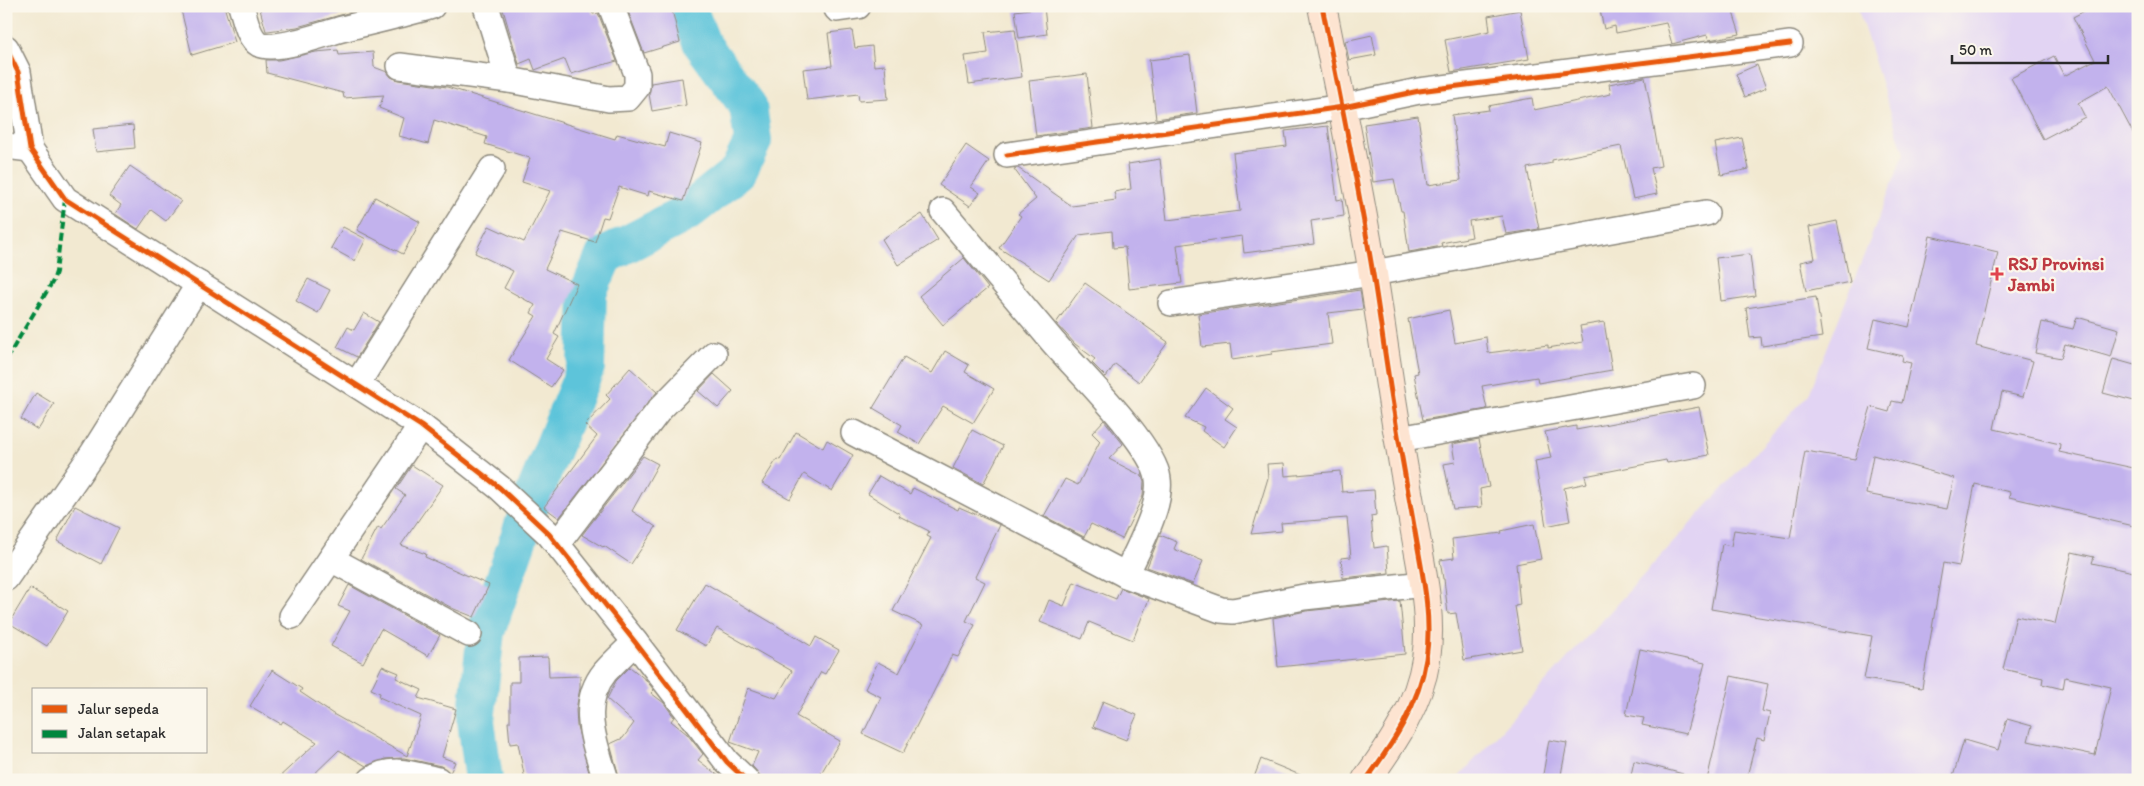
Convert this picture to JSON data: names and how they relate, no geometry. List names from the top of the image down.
{
  "places": {
    "health": ["RSJ Provinsi Jambi"]
  },
  "legend": ["Jalur sepeda", "Jalan setapak"],
  "scale_bar": "50 m"
}
